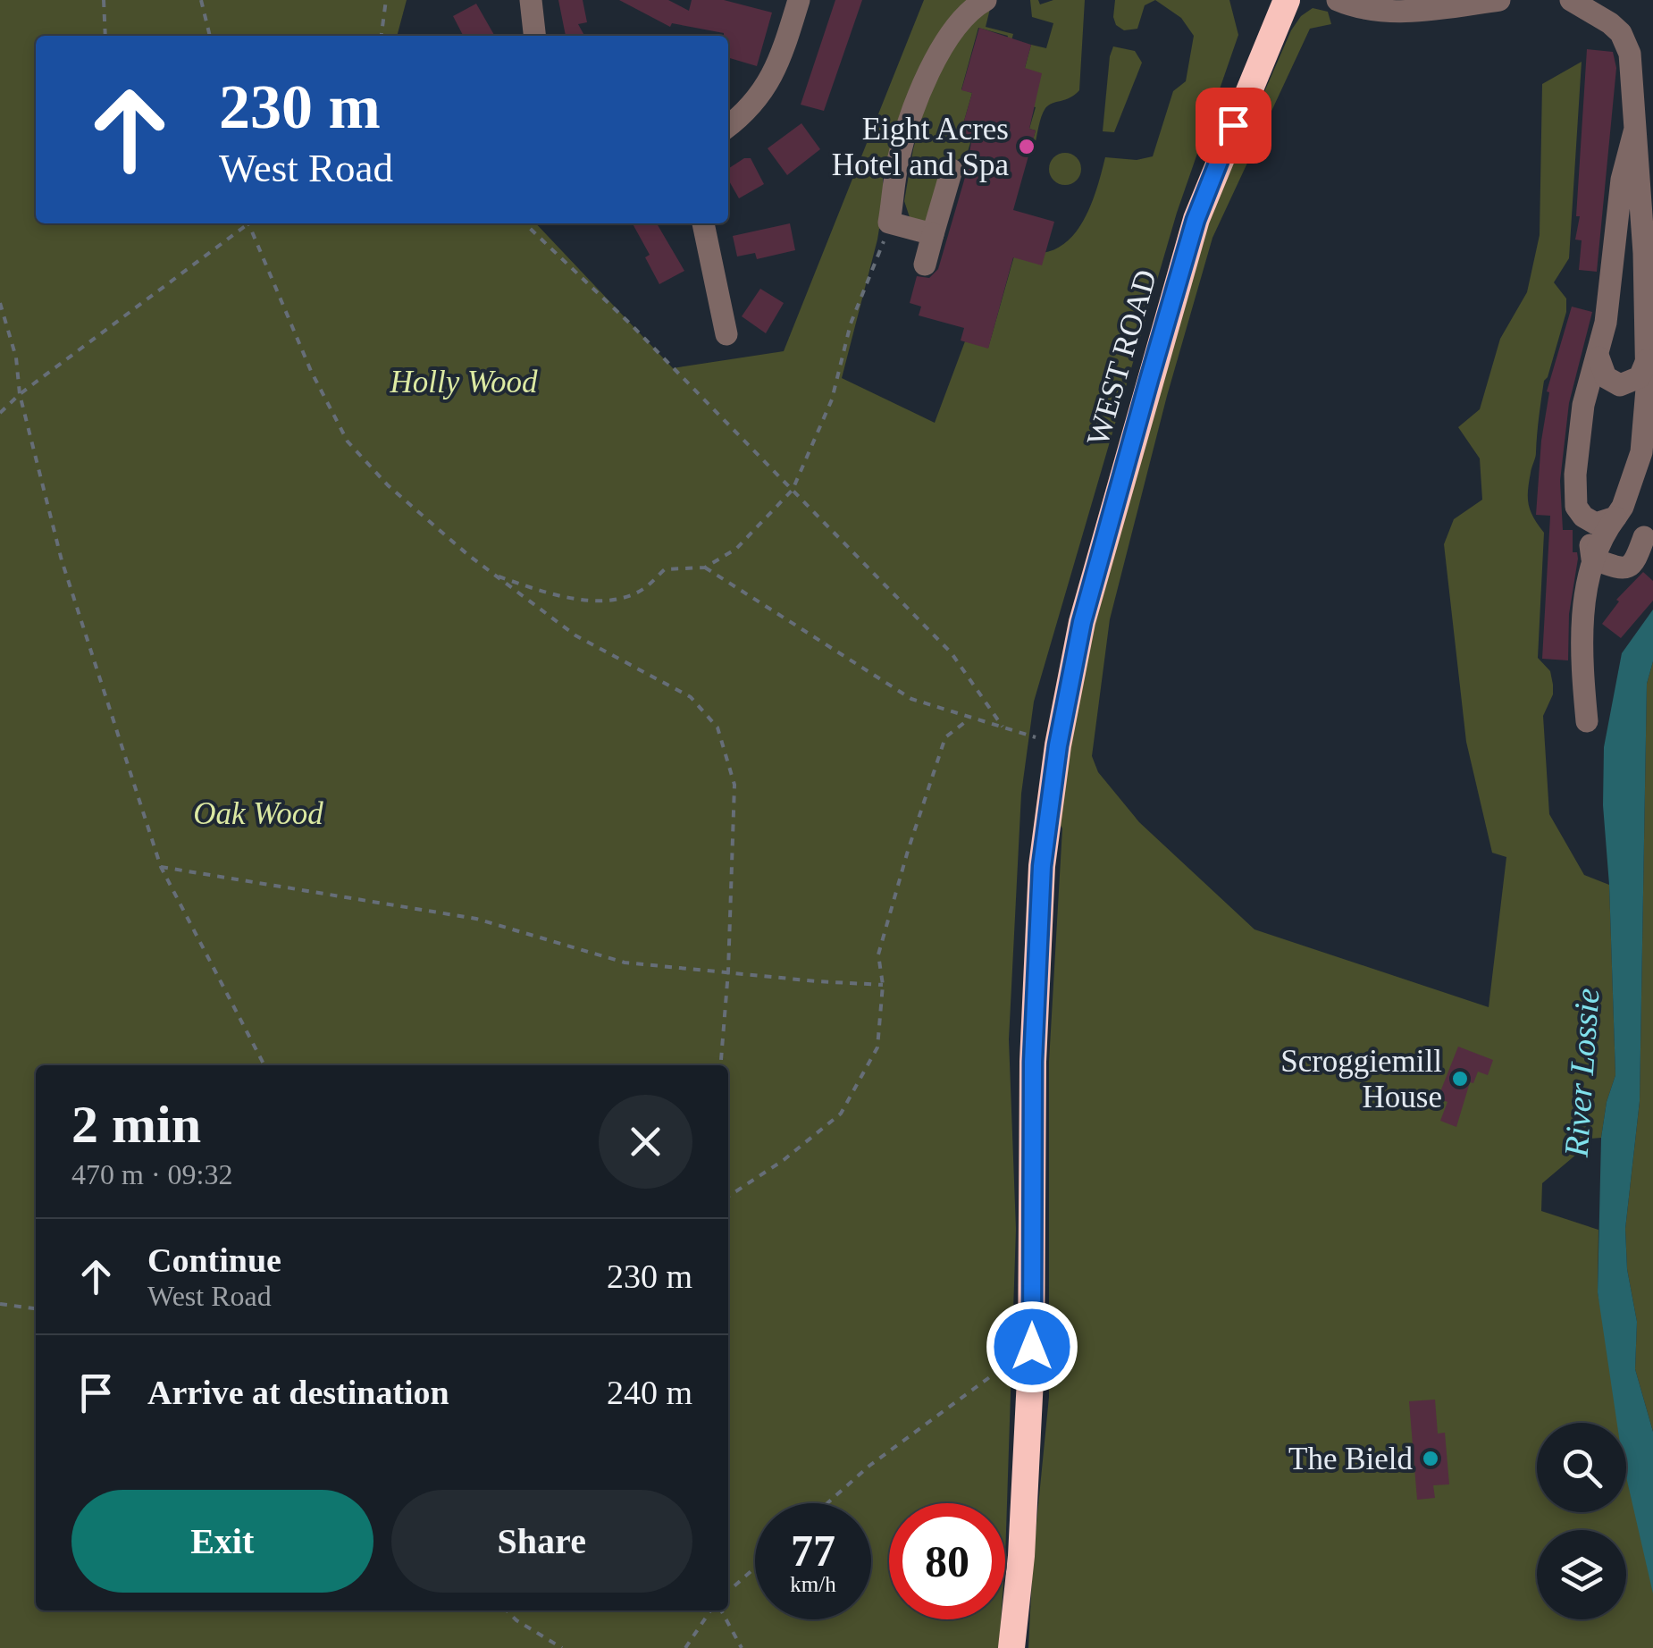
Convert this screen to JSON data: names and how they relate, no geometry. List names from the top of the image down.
{
  "streets": {
    "highway": ["WEST ROAD"]
  },
  "water": ["River Lossie"],
  "parks": ["Holly Wood", "Oak Wood"],
  "places": ["Eight Acres Hotel and Spa", "Scroggiemill House", "The Bield"],
  "page": {
    "turn": ["230 m", "West Road"],
    "heading": ["2 min", "470 m · 09:32"],
    "list": [
      {
        "name": "Continue",
        "note": "West Road",
        "value": "230 m"
      },
      {
        "name": "Arrive at destination",
        "value": "240 m"
      }
    ],
    "buttons": ["Exit", "Share"],
    "speed": "77 km/h",
    "limit": "80"
  }
}
